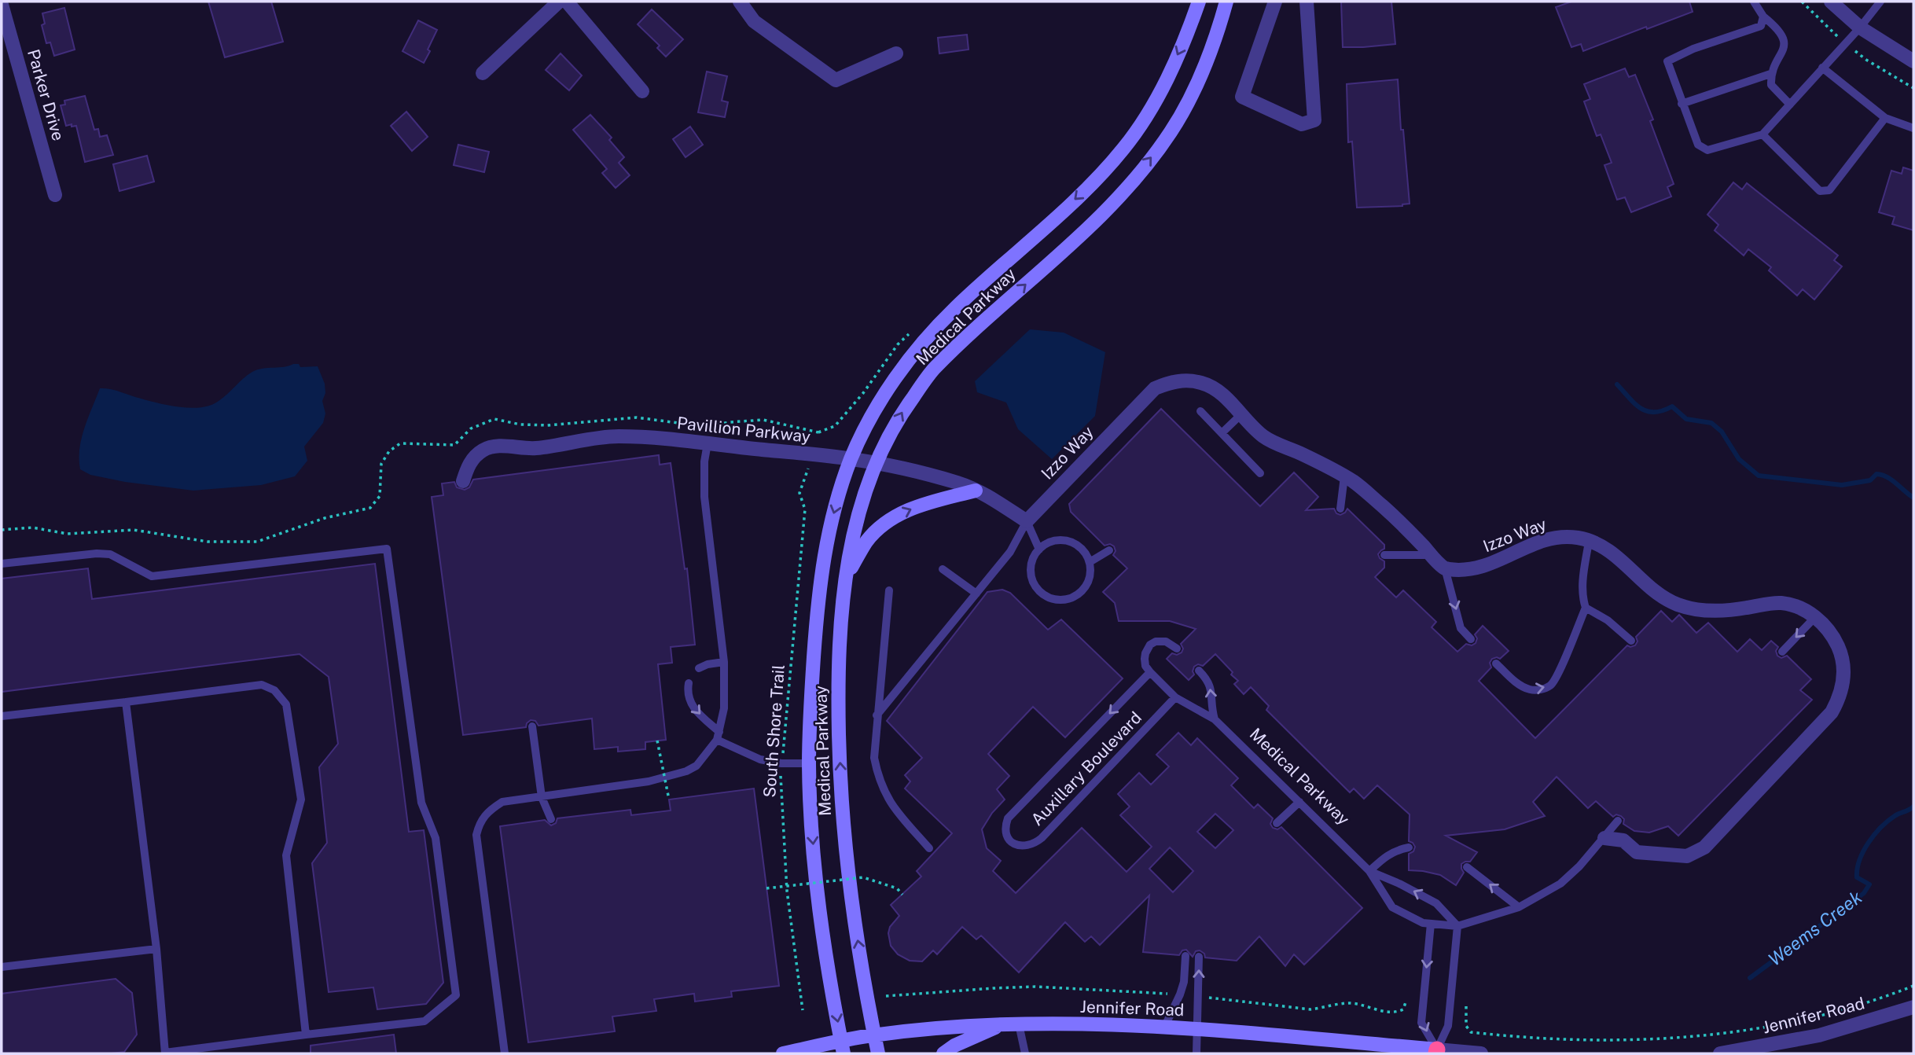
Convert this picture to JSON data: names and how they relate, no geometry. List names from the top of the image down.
{
  "streets": {
    "main road": ["Medical Parkway", "Jennifer Road"],
    "street": ["Parker Drive", "Pavillion Parkway", "Izzo Way"],
    "lane": ["Auxillary Boulevard"],
    "path": ["South Shore Trail"]
  },
  "crossings": [
    ["Medical Parkway", "Pavillion Parkway"],
    ["Medical Parkway", "Izzo Way"],
    ["Medical Parkway", "South Shore Trail"],
    ["Medical Parkway", "Auxillary Boulevard"],
    ["Medical Parkway", "Jennifer Road"],
    ["Pavillion Parkway", "Izzo Way"],
    ["Pavillion Parkway", "South Shore Trail"]
  ],
  "water": ["Weems Creek"]
}
